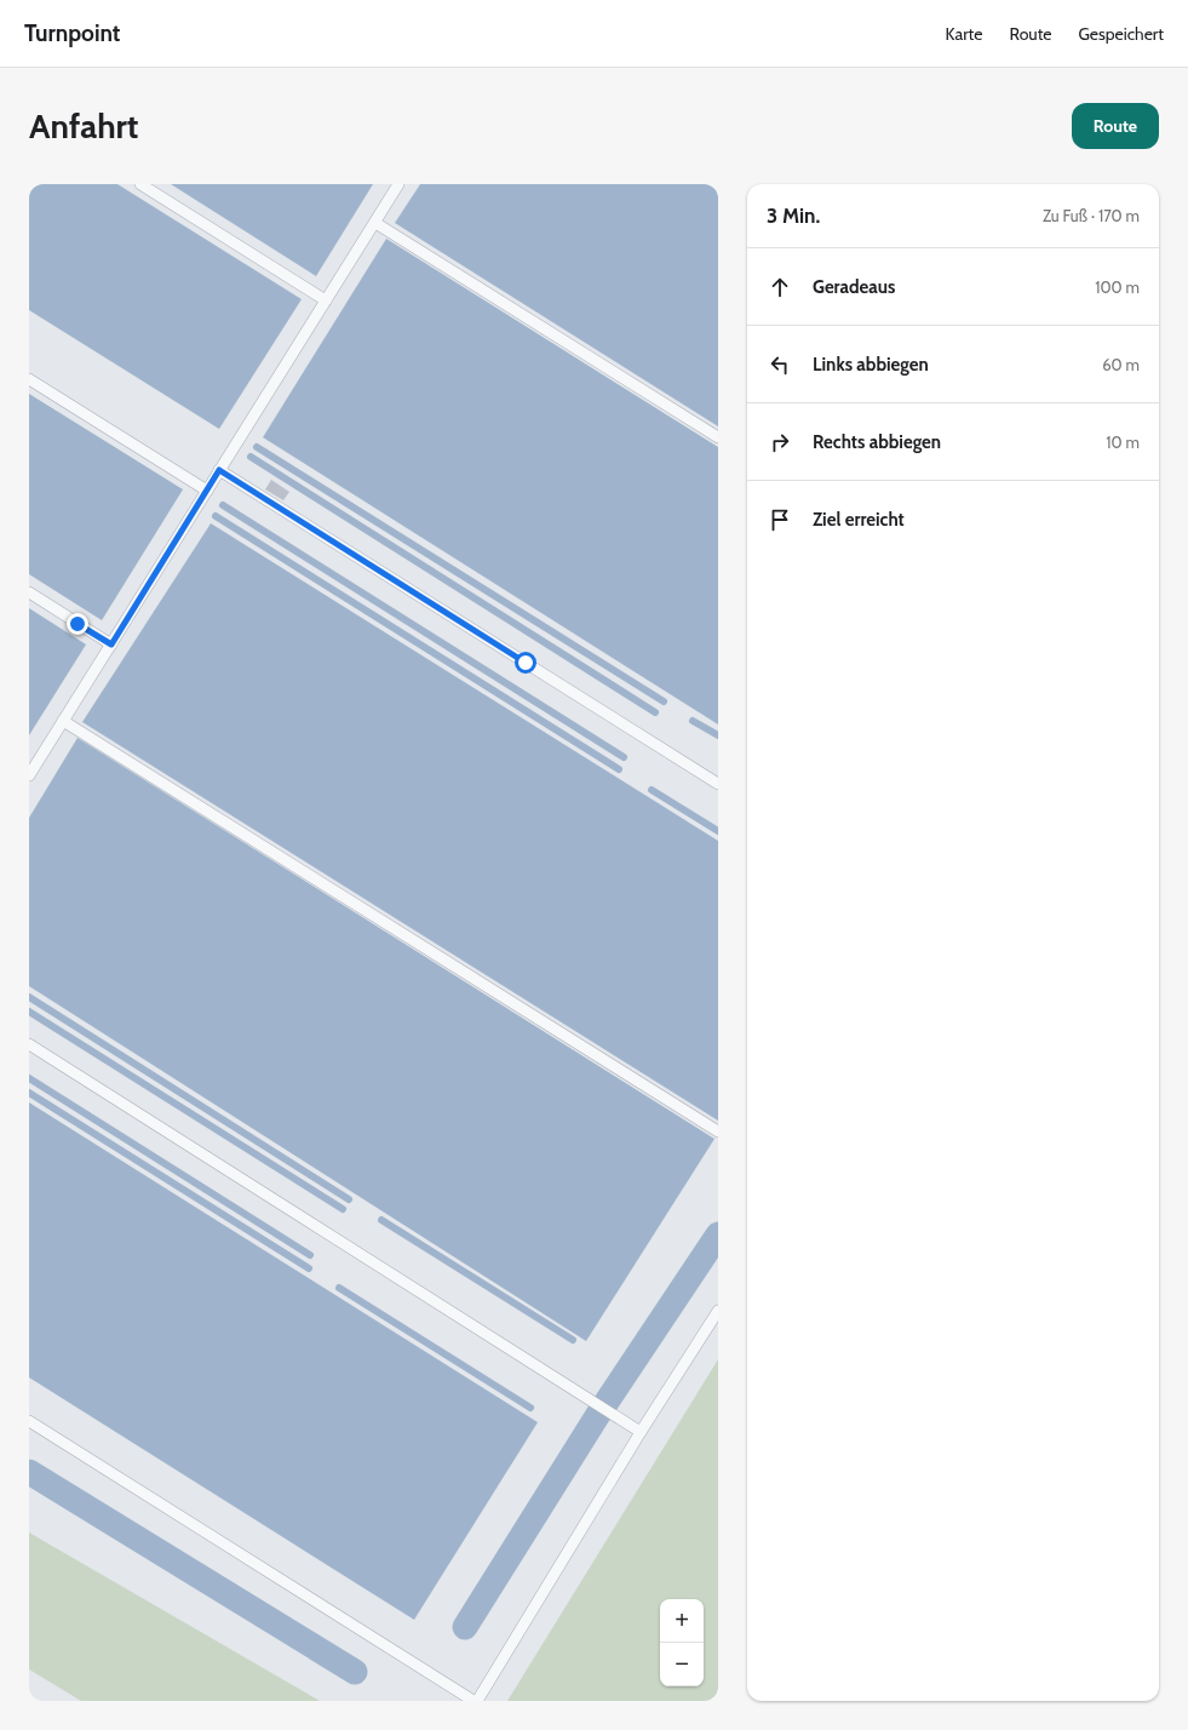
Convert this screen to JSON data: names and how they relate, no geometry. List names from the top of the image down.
{
  "page": {
    "header": "Turnpoint",
    "nav": ["Karte", "Route", "Gespeichert"],
    "buttons": "Route",
    "title": "Anfahrt",
    "heading": ["3 Min.", "Zu Fuß · 170 m"],
    "list": [
      ["Geradeaus", "100 m"],
      ["Links abbiegen", "60 m"],
      ["Rechts abbiegen", "10 m"],
      "Ziel erreicht"
    ],
    "map_buttons": ["+", "−"]
  }
}
